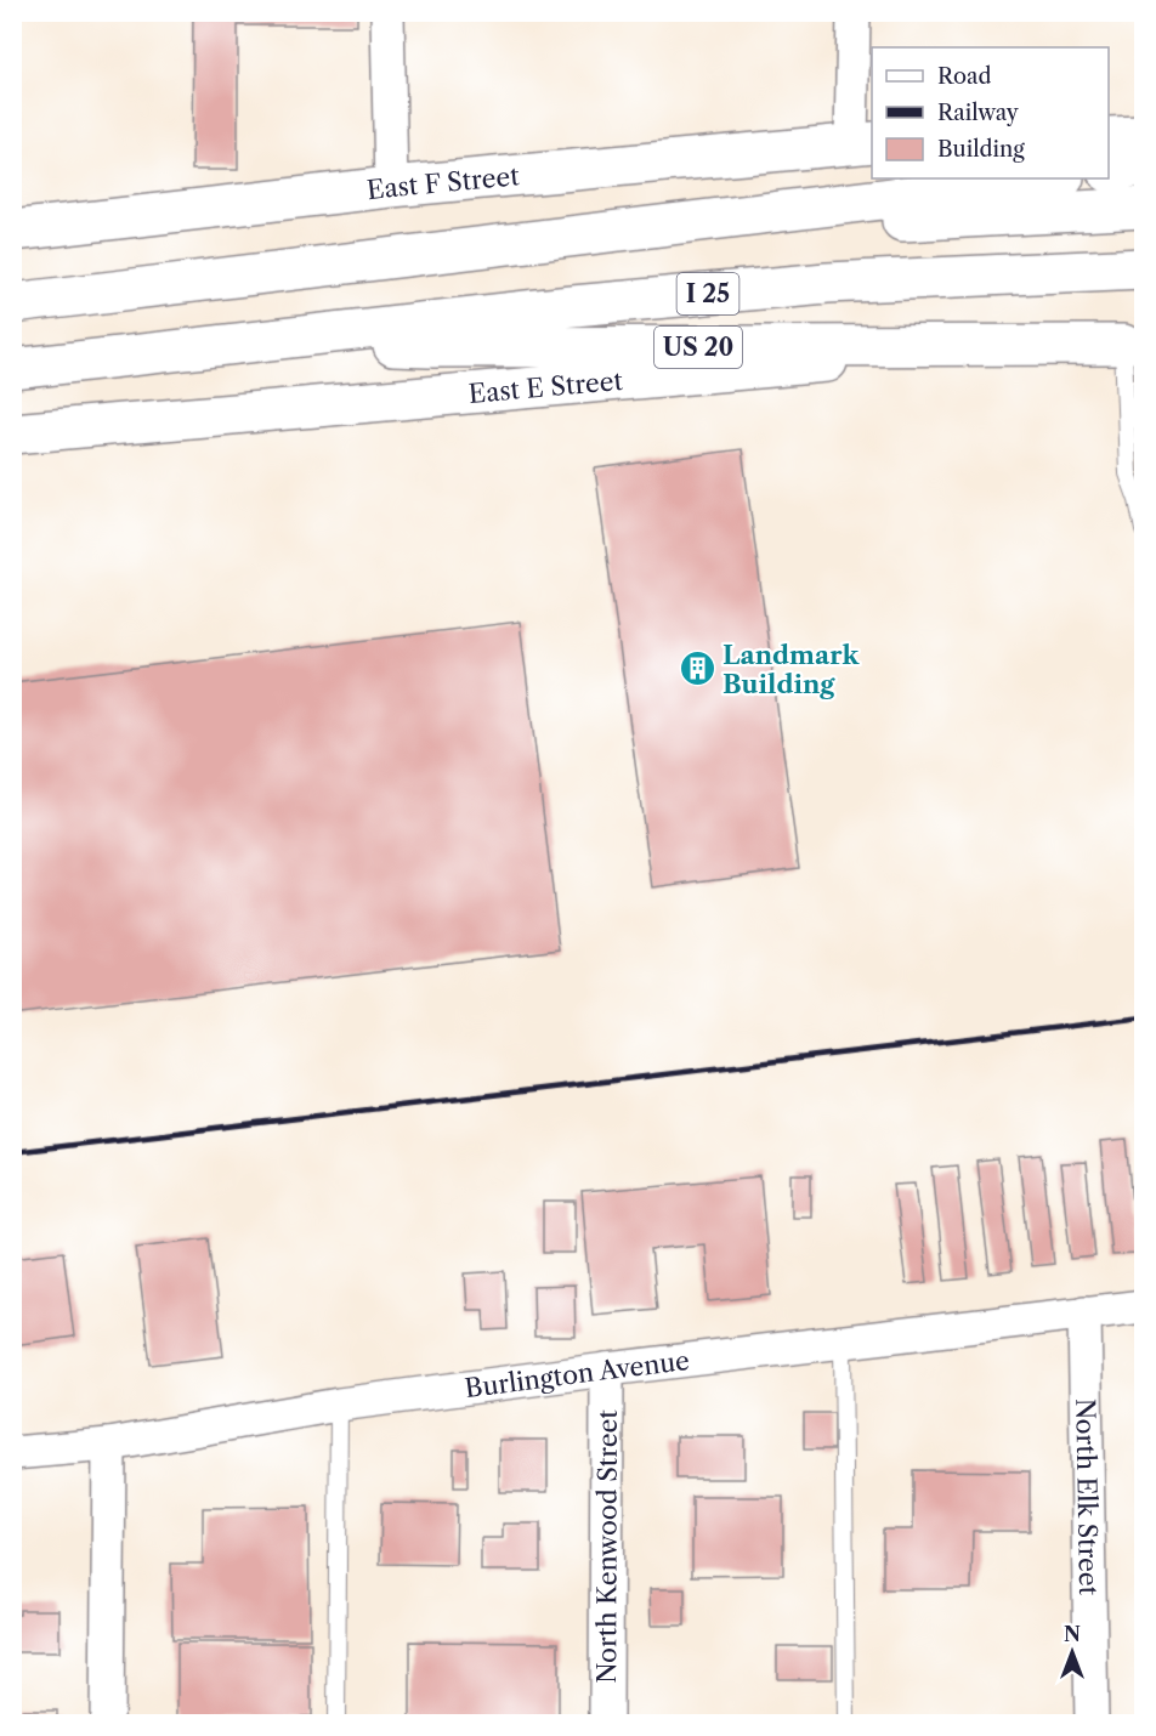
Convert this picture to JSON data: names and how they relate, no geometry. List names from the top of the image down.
{
  "streets": {
    "main road": [
      "East F Street",
      "I 25",
      "US 20",
      "East E Street"
    ],
    "street": ["Burlington Avenue", "North Elk Street", "North Kenwood Street"]
  },
  "crossings": [
    ["I 25", "US 20"],
    ["US 20", "East E Street"],
    ["Burlington Avenue", "North Elk Street"],
    ["Burlington Avenue", "North Kenwood Street"]
  ],
  "places": {
    "building": ["Landmark Building"]
  },
  "legend": ["Road", "Railway", "Building"],
  "north": "top"
}
